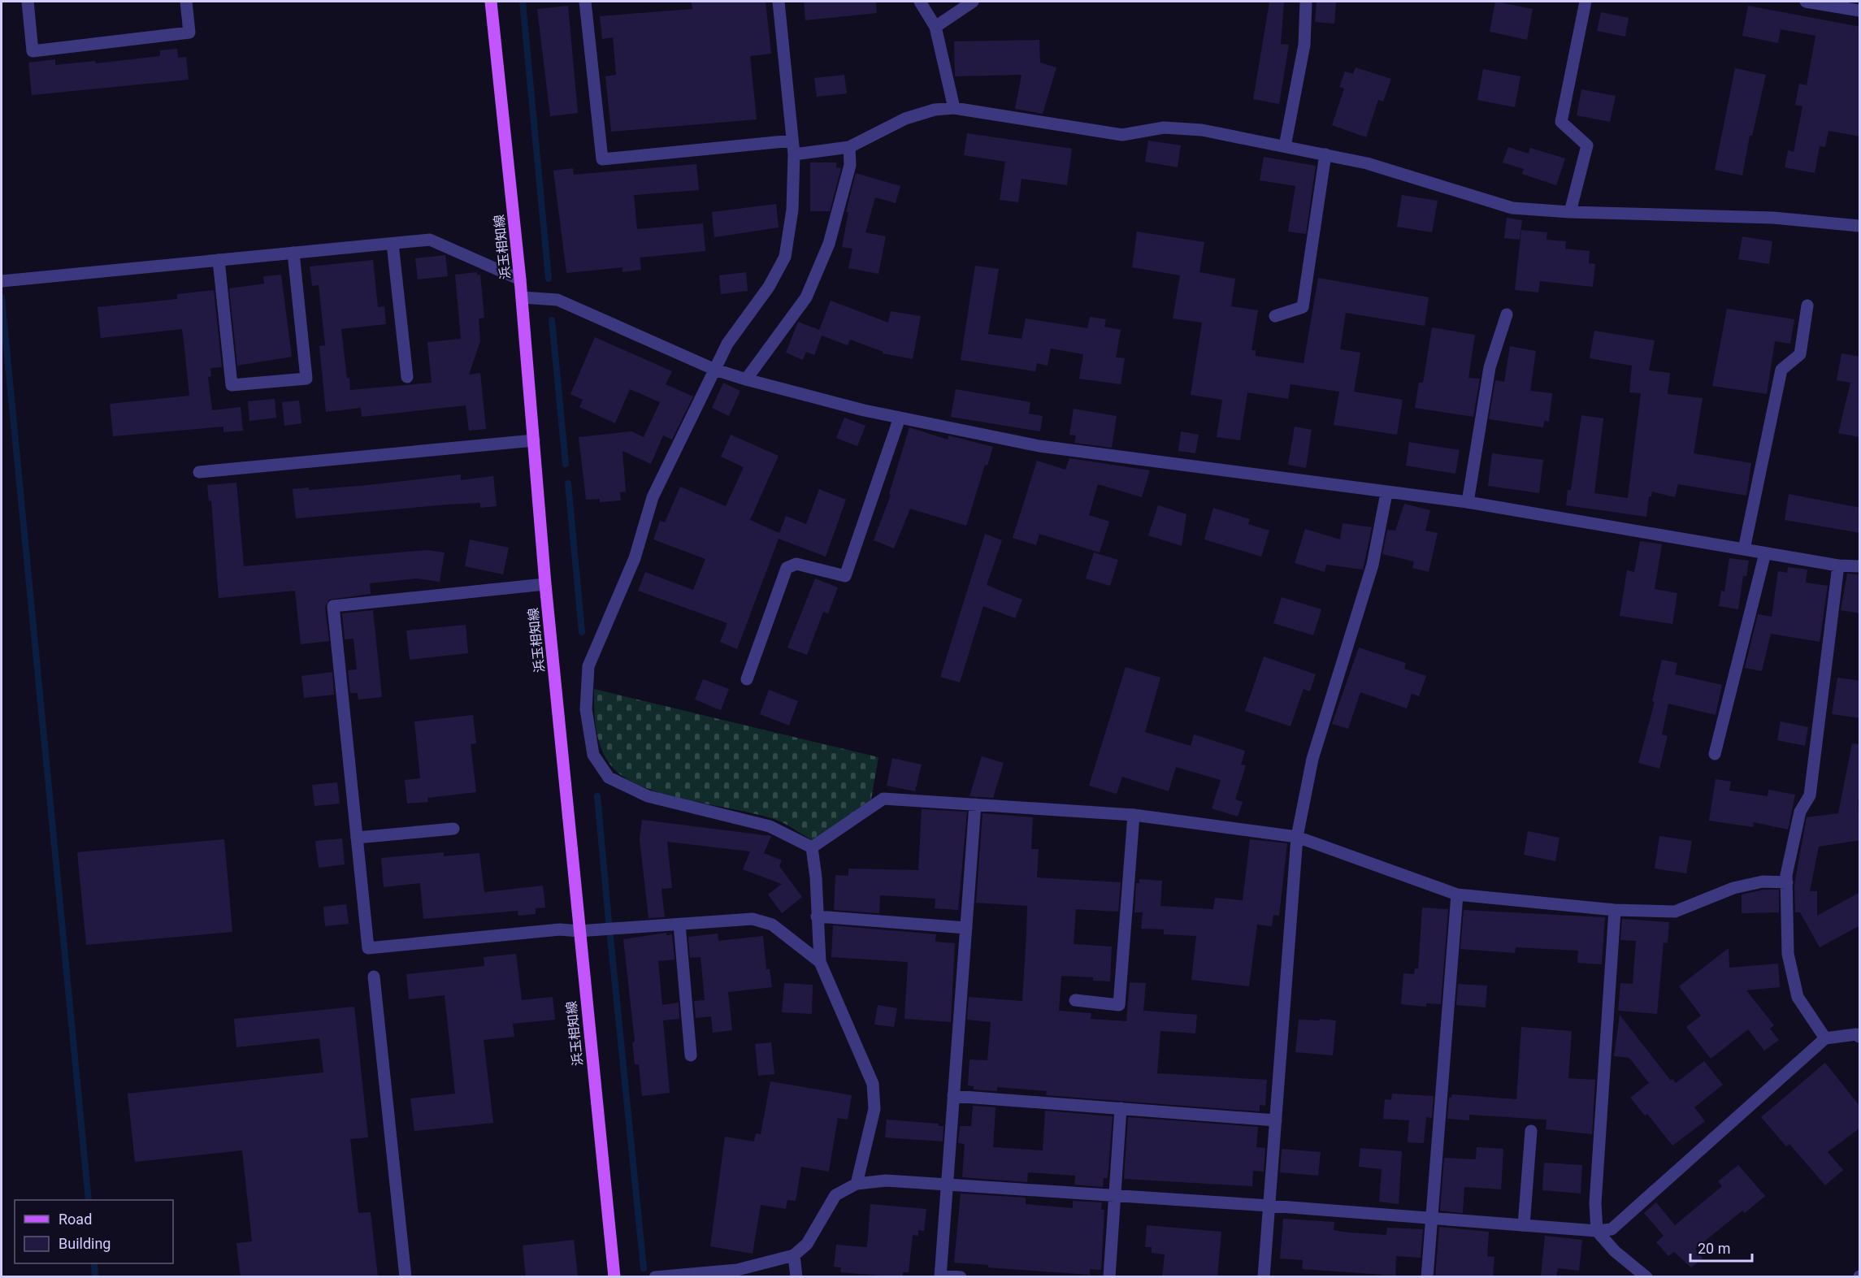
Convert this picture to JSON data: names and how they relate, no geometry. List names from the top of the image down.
{
  "streets": {
    "main road": ["浜玉相知線"]
  },
  "legend": ["Road", "Building"],
  "scale_bar": "20 m"
}
